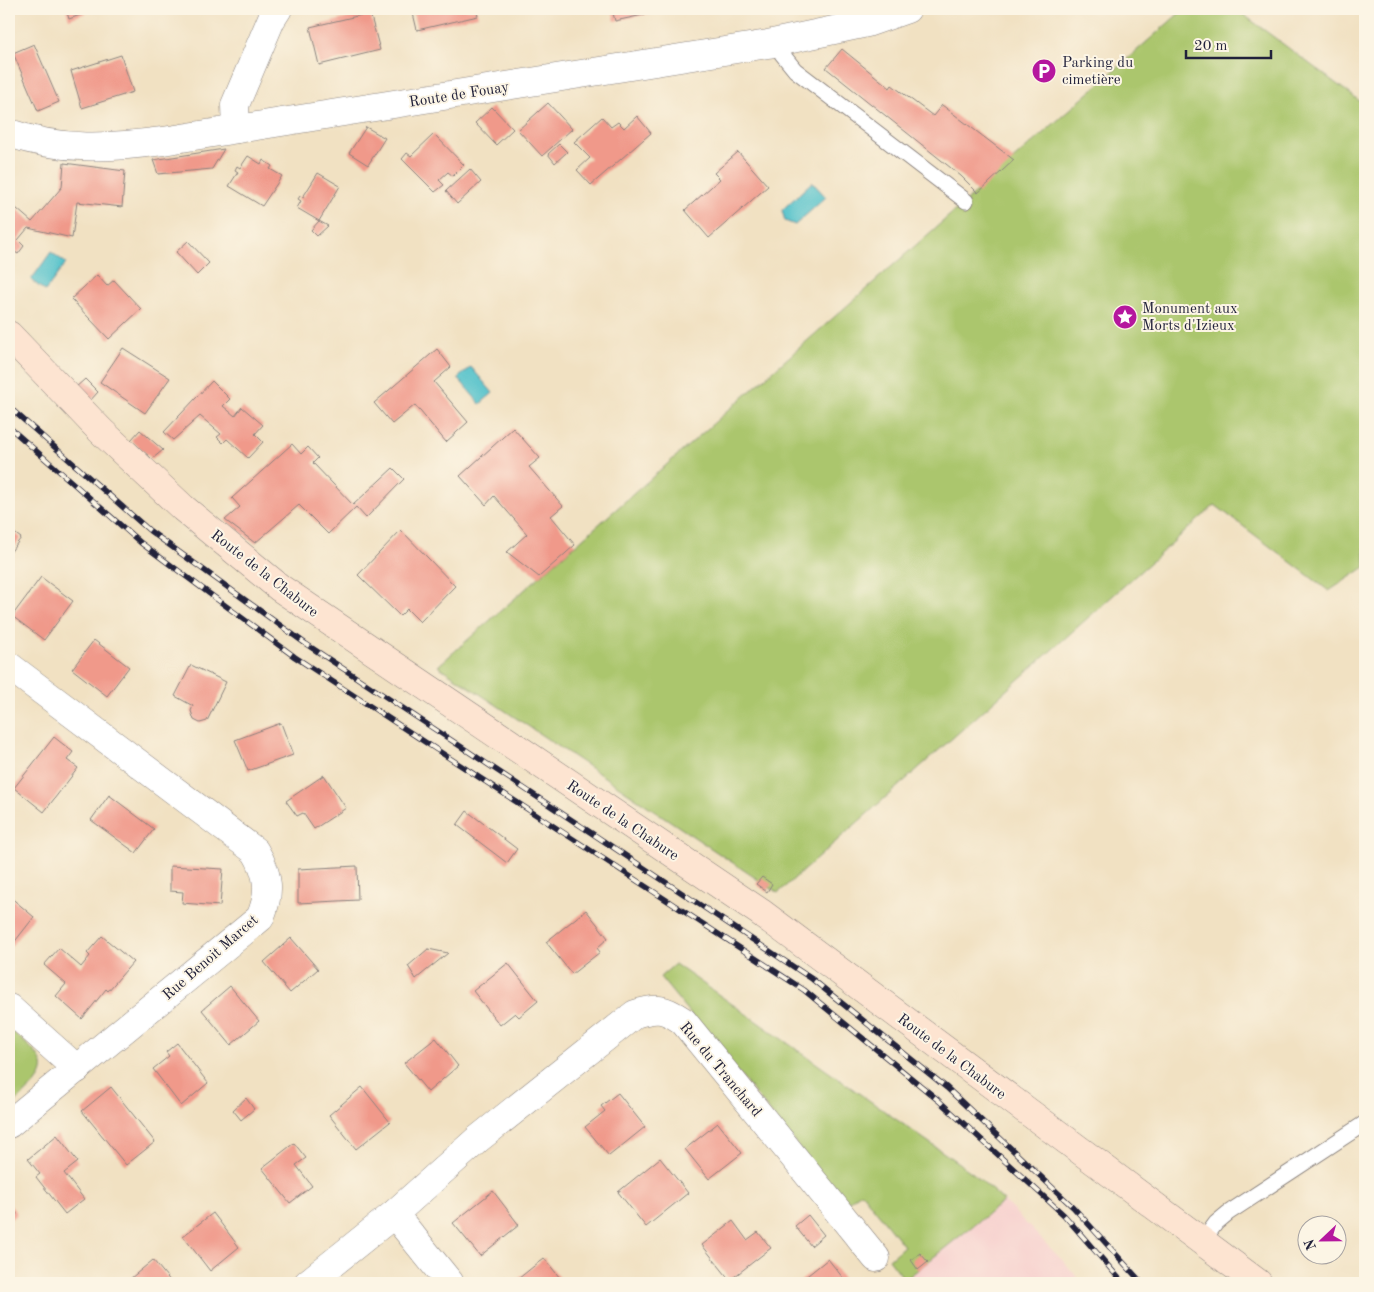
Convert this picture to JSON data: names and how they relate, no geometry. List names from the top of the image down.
{
  "streets": {
    "main road": ["Route de la Chabure"],
    "street": ["Route de Fouay", "Rue Benoit Marcet", "Rue du Tranchard"]
  },
  "places": {
    "parking": ["Parking du cimetière"],
    "place": ["Monument aux Morts d'Izieux"]
  },
  "scale_bar": "20 m",
  "north": "left"
}
